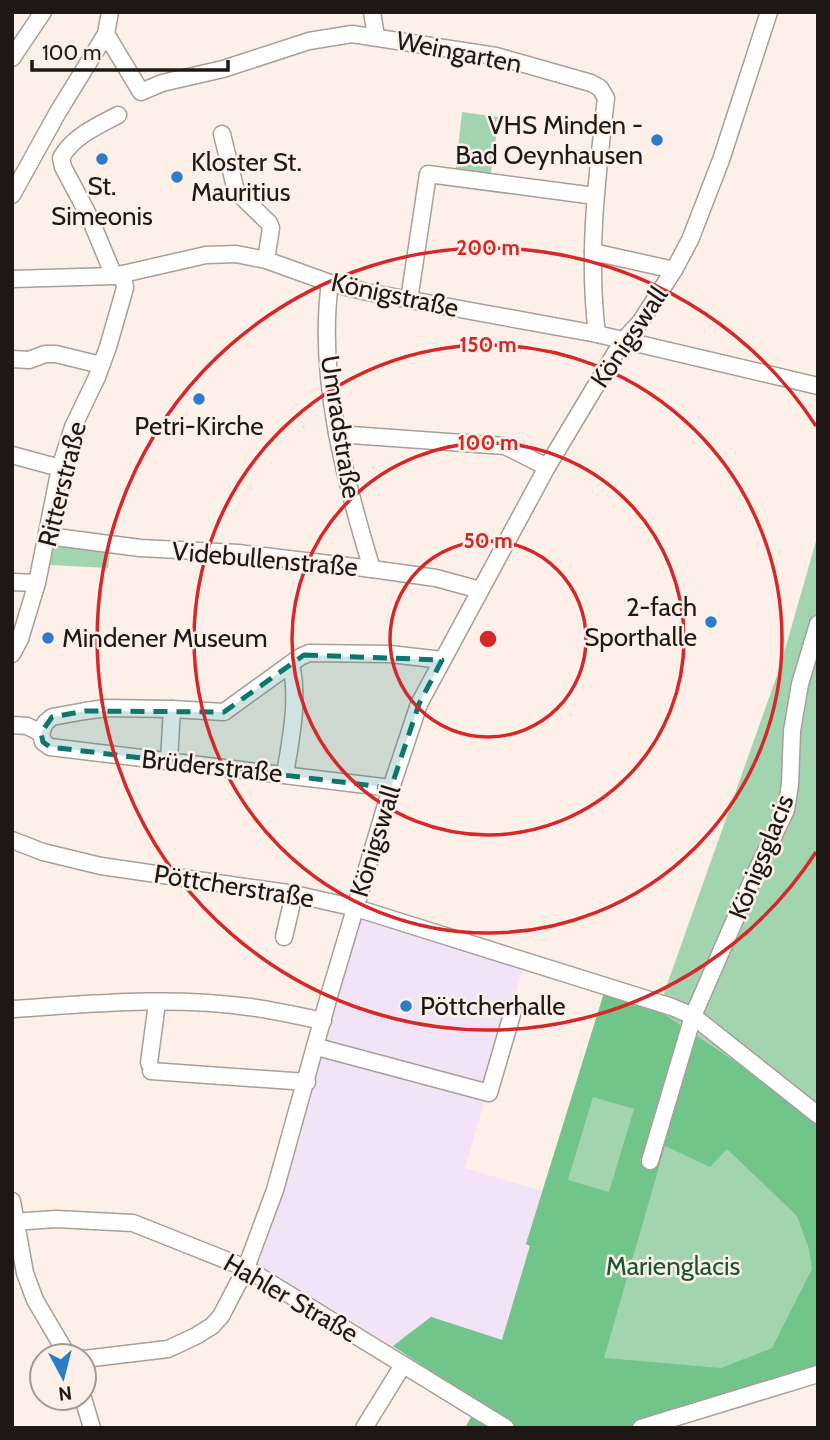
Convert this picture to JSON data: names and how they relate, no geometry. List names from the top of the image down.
{
  "streets": {
    "street": [
      "Weingarten",
      "Königstraße",
      "Königswall",
      "Umradstraße",
      "Ritterstraße",
      "Videbullenstraße",
      "Brüderstraße",
      "Königsglacis",
      "Pöttcherstraße",
      "Hahler Straße"
    ]
  },
  "crossings": [
    ["Weingarten", "Königstraße"],
    ["Weingarten", "Königswall"],
    ["Königstraße", "Königswall"],
    ["Königstraße", "Umradstraße"],
    ["Königstraße", "Ritterstraße"],
    ["Königswall", "Videbullenstraße"],
    ["Königswall", "Brüderstraße"],
    ["Königswall", "Pöttcherstraße"],
    ["Königswall", "Hahler Straße"],
    ["Umradstraße", "Videbullenstraße"],
    ["Ritterstraße", "Videbullenstraße"],
    ["Königsglacis", "Pöttcherstraße"]
  ],
  "parks": ["Marienglacis"],
  "places": [
    "VHS Minden - Bad Oeynhausen",
    "St. Simeonis",
    "Kloster St. Mauritius",
    "Petri-Kirche",
    "2-fach Sporthalle",
    "Mindener Museum",
    "Pöttcherhalle"
  ],
  "scale_bar": "100 m",
  "north": "bottom",
  "rings": [
    "200 m",
    "150 m",
    "100 m",
    "50 m"
  ]
}
